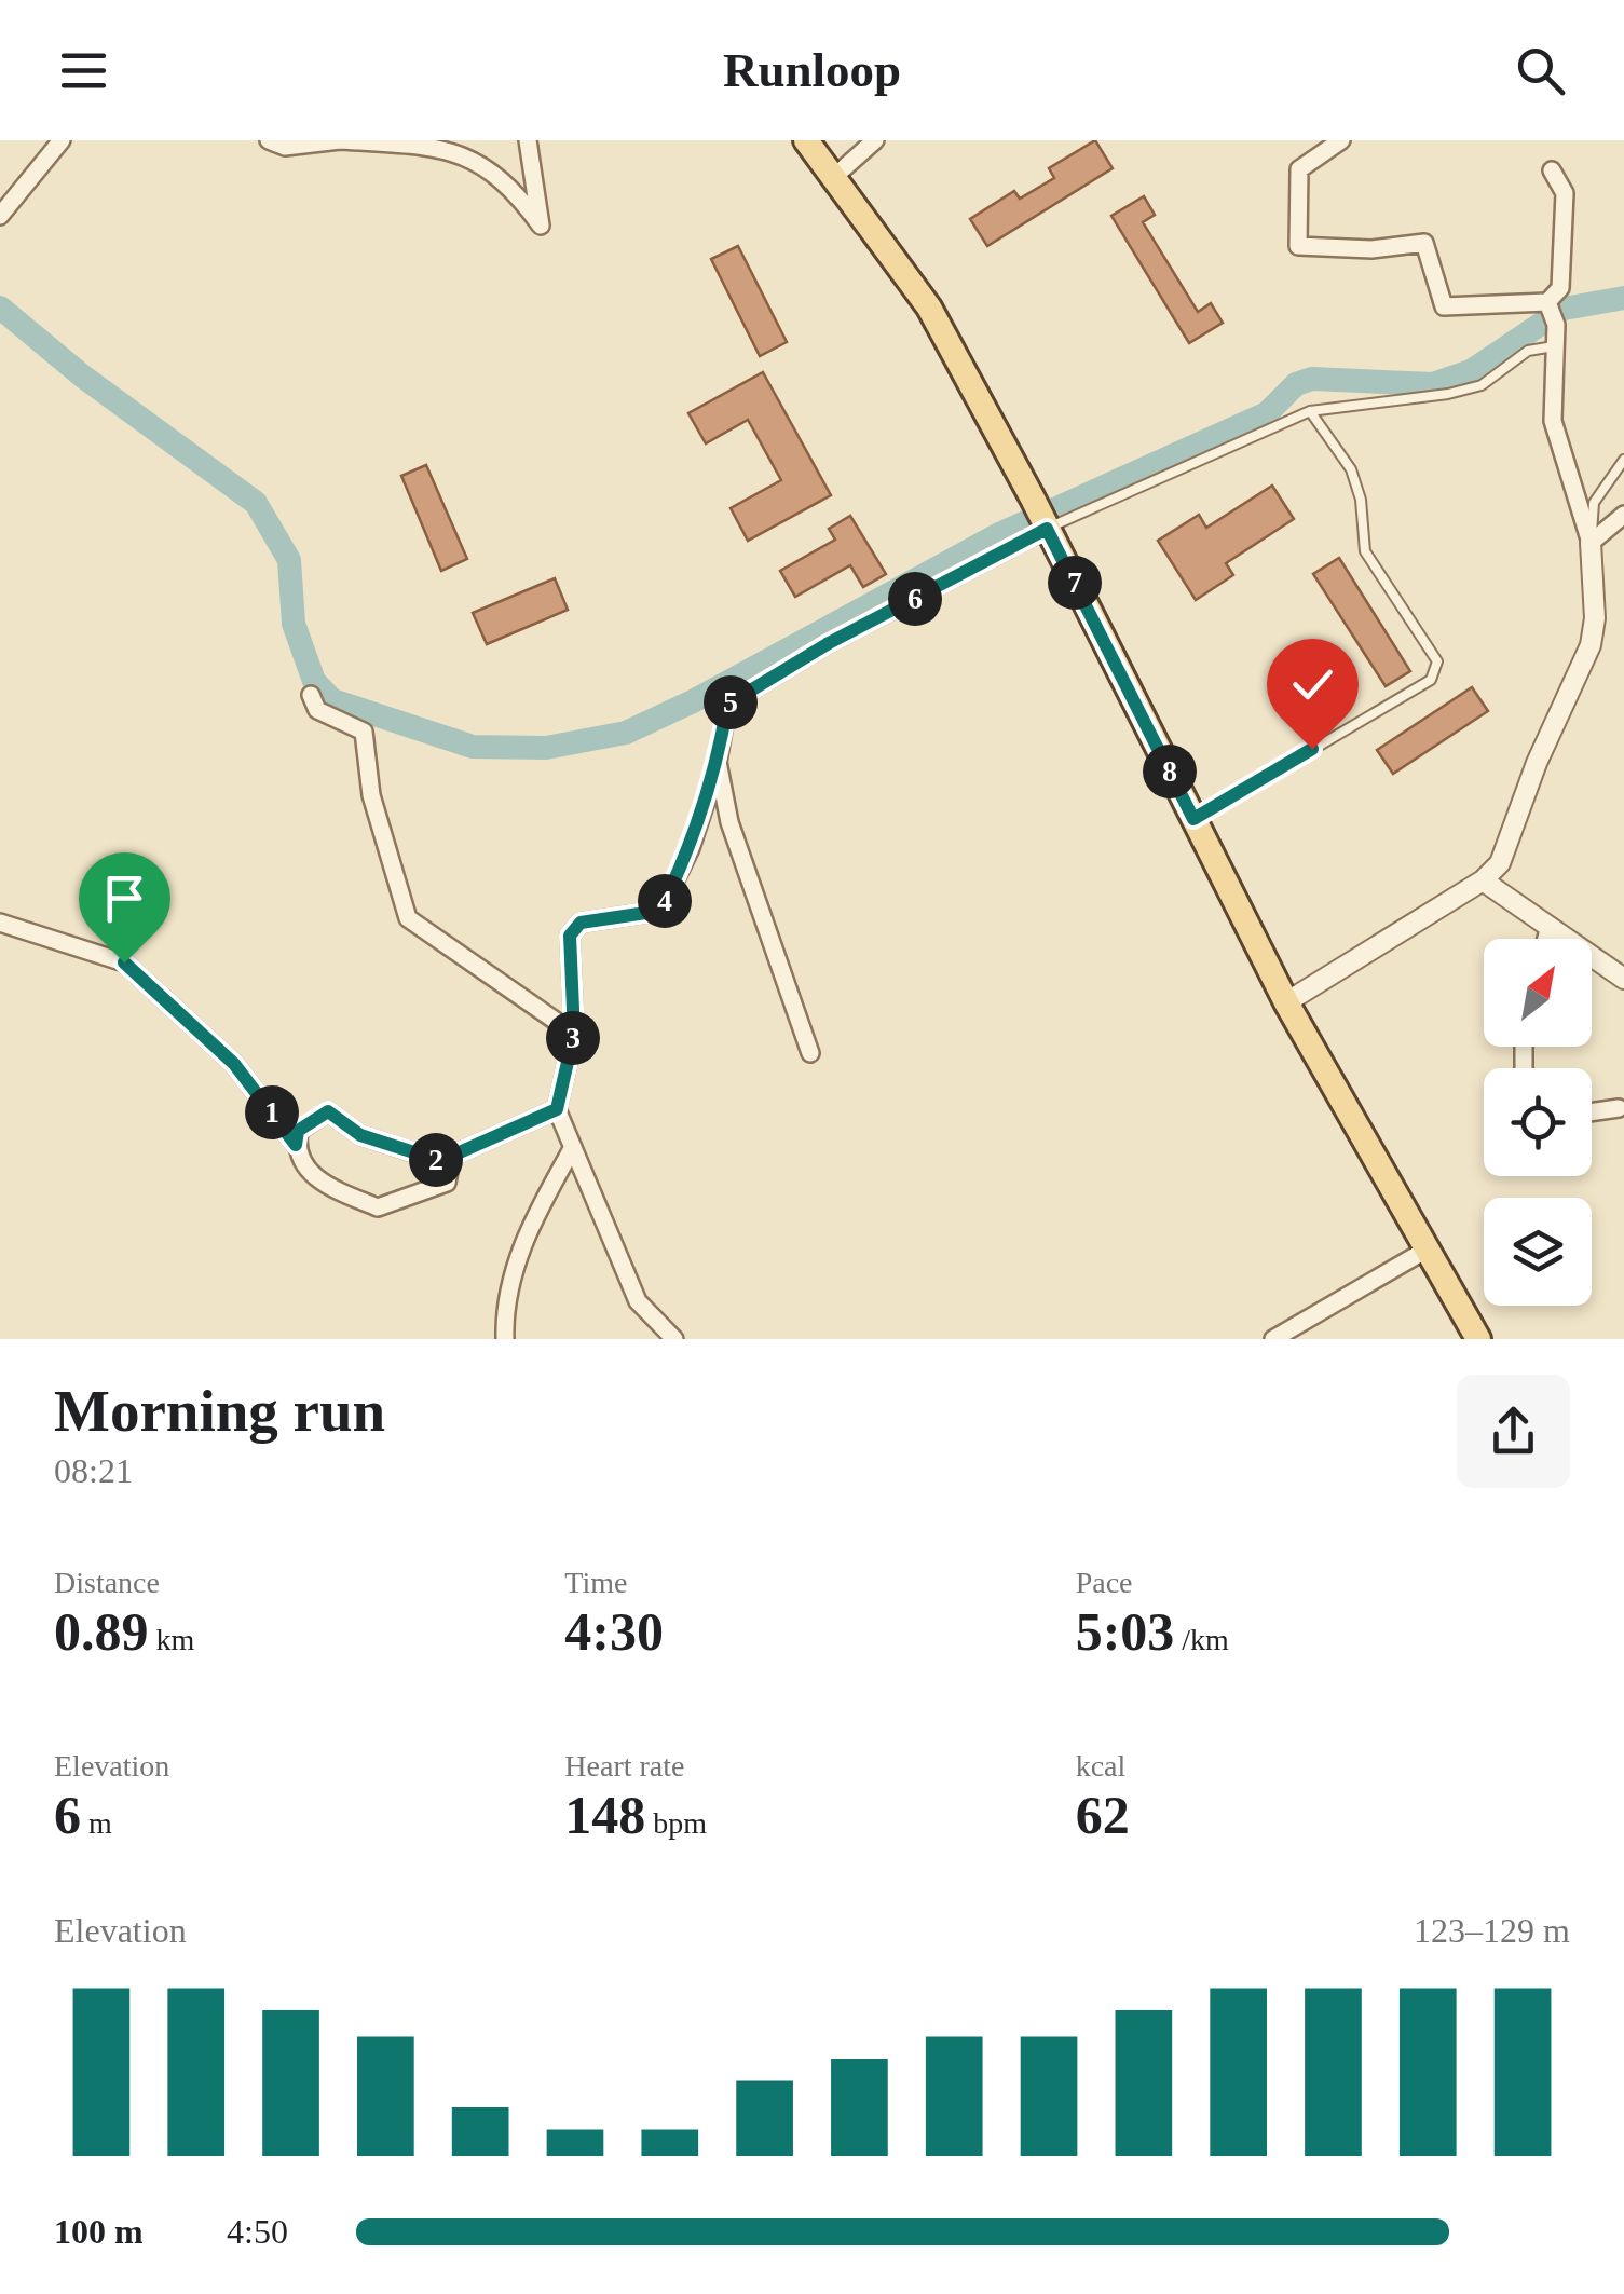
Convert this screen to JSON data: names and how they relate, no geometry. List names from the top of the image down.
{
  "north": "top right",
  "page": {
    "header": "Runloop",
    "pins": [
      "7",
      "6",
      "5",
      "8",
      "4",
      "3",
      "1",
      "2"
    ],
    "heading": ["Morning run", "08:21"],
    "stats": [
      ["Distance", "0.89 km"],
      ["Time", "4:30"],
      ["Pace", "5:03 /km"],
      ["Elevation", "6 m"],
      ["Heart rate", "148 bpm"],
      ["kcal", "62"]
    ],
    "chart": ["Elevation", "123–129 m"],
    "list": [
      {
        "name": "100 m",
        "note": "4:50"
      }
    ]
  }
}
